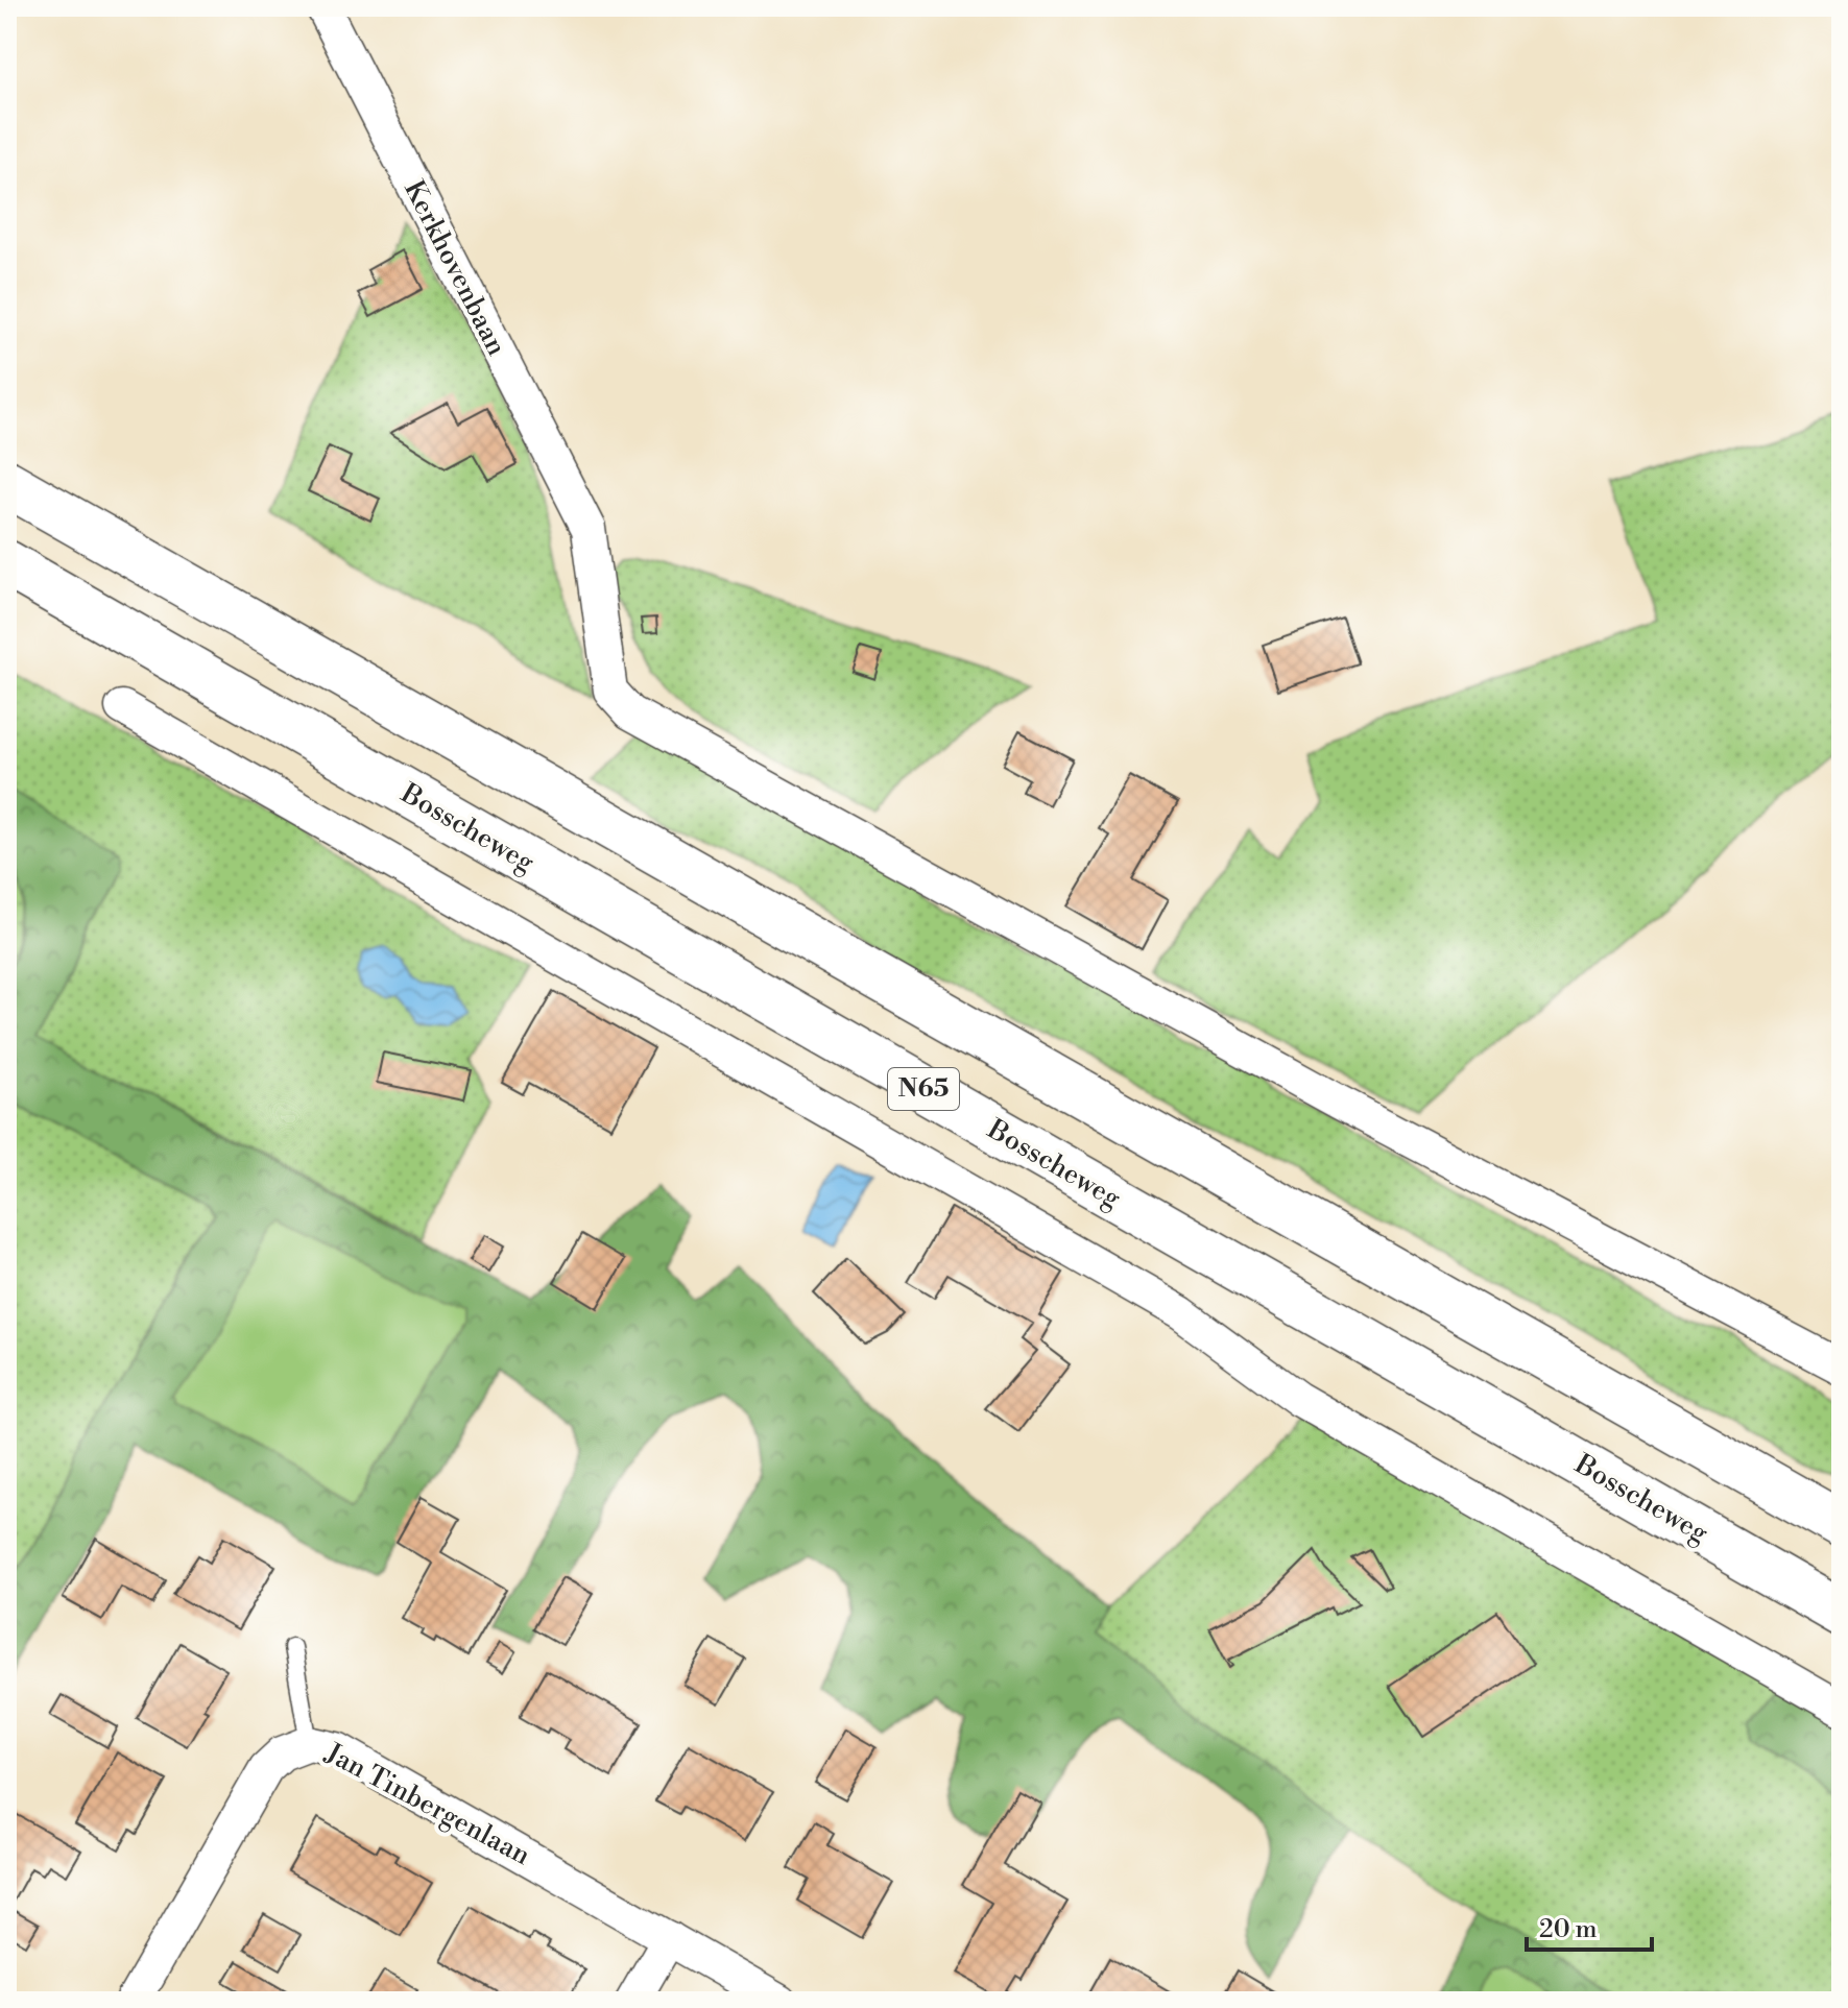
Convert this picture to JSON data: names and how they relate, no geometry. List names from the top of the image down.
{
  "streets": {
    "main road": ["Bosscheweg", "N65"],
    "street": ["Kerkhovenbaan", "Jan Tinbergenlaan"]
  },
  "scale_bar": "20 m"
}
